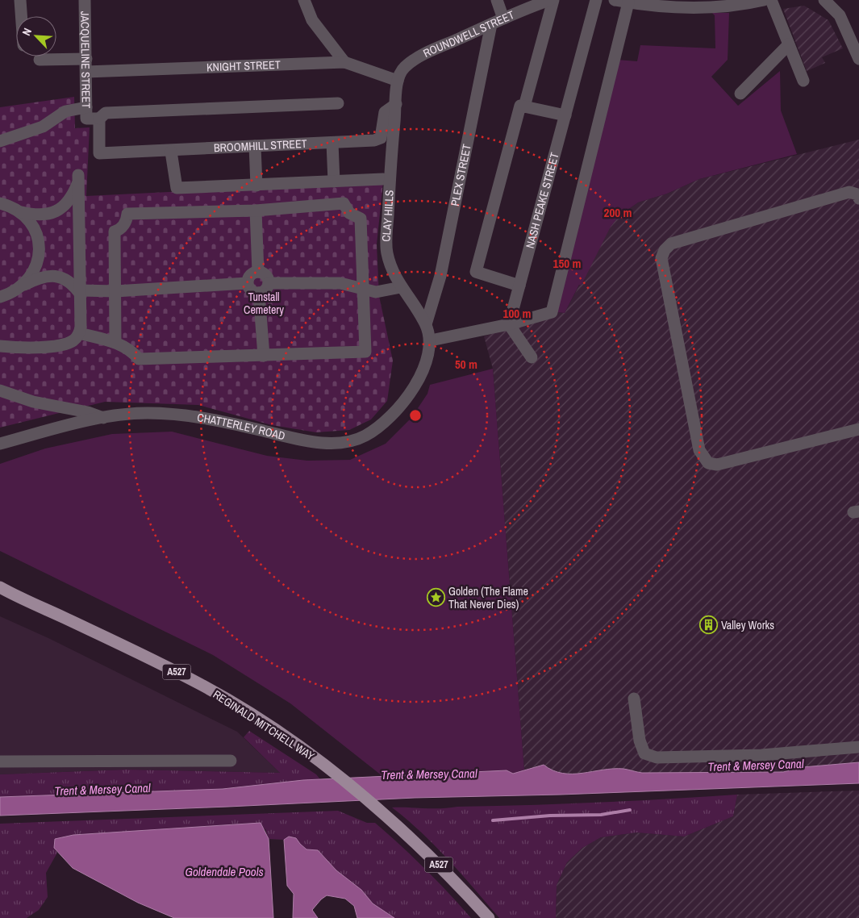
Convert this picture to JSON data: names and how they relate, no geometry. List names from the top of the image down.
{
  "streets": {
    "main road": ["A527", "REGINALD MITCHELL WAY"],
    "street": [
      "ROUNDWELL STREET",
      "JACQUELINE STREET",
      "KNIGHT STREET",
      "BROOMHILL STREET",
      "PLEX STREET",
      "NASH PEAKE STREET",
      "CLAY HILLS",
      "CHATTERLEY ROAD"
    ]
  },
  "crossings": [
    ["ROUNDWELL STREET", "KNIGHT STREET"],
    ["ROUNDWELL STREET", "PLEX STREET"],
    ["ROUNDWELL STREET", "CLAY HILLS"],
    ["JACQUELINE STREET", "KNIGHT STREET"],
    ["JACQUELINE STREET", "BROOMHILL STREET"],
    ["KNIGHT STREET", "CLAY HILLS"],
    ["BROOMHILL STREET", "CLAY HILLS"],
    ["PLEX STREET", "CLAY HILLS"],
    ["CLAY HILLS", "CHATTERLEY ROAD"]
  ],
  "water": ["Trent & Mersey Canal", "Goldendale Pools"],
  "parks": ["Tunstall Cemetery"],
  "places": {
    "place": ["Golden (The Flame That Never Dies)"],
    "building": ["Valley Works"]
  },
  "north": "top left",
  "rings": [
    "200 m",
    "150 m",
    "100 m",
    "50 m"
  ]
}
